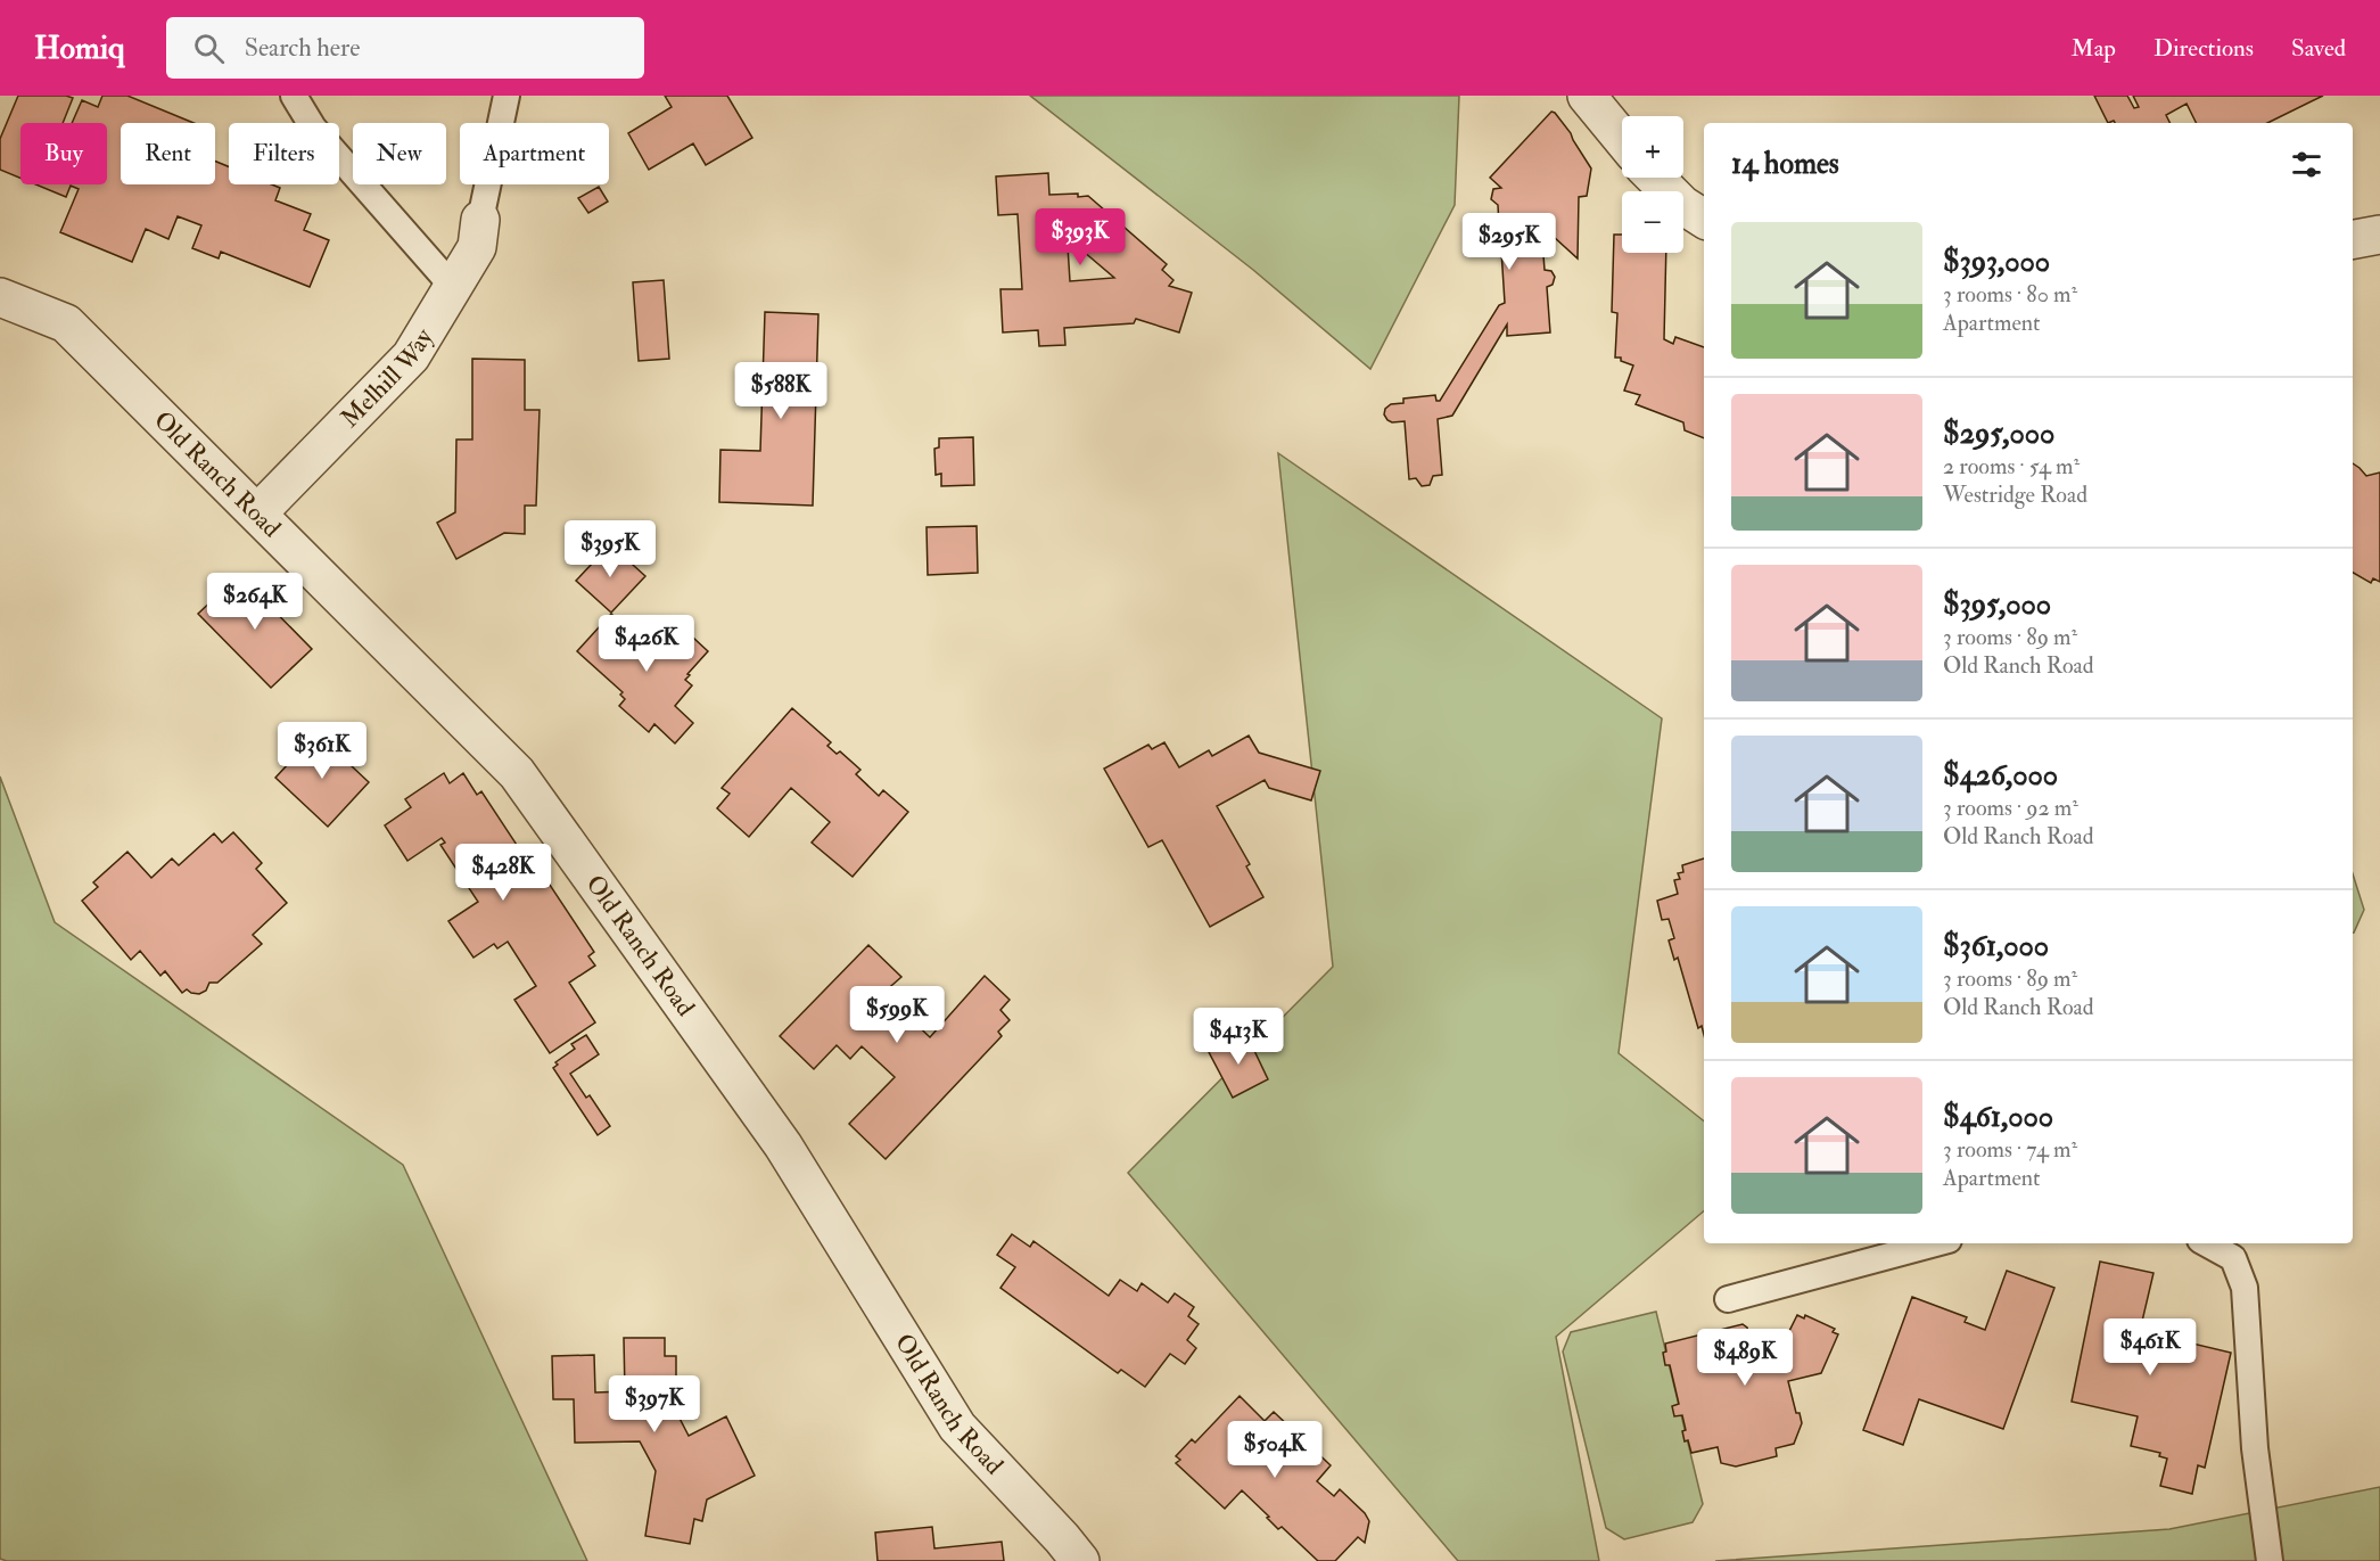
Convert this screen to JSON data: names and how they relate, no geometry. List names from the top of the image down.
{
  "streets": {
    "street": ["Melhill Way", "Old Ranch Road"]
  },
  "crossings": [
    ["Melhill Way", "Old Ranch Road"]
  ],
  "page": {
    "header": "Homiq",
    "search": "Search here",
    "nav": ["Map", "Directions", "Saved"],
    "map_buttons": ["+", "−"],
    "chip": [
      "Buy",
      "Rent",
      "Filters",
      "New",
      "Apartment"
    ],
    "heading": "14 homes",
    "list": [
      {
        "name": "$393,000",
        "note": "3 rooms · 80 m² · Apartment"
      },
      {
        "name": "$295,000",
        "note": "2 rooms · 54 m² · Westridge Road"
      },
      {
        "name": "$395,000",
        "note": "3 rooms · 89 m² · Old Ranch Road"
      },
      {
        "name": "$426,000",
        "note": "3 rooms · 92 m² · Old Ranch Road"
      },
      {
        "name": "$361,000",
        "note": "3 rooms · 89 m² · Old Ranch Road"
      },
      {
        "name": "$461,000",
        "note": "3 rooms · 74 m² · Apartment"
      }
    ],
    "price": [
      "$393K",
      "$295K",
      "$588K",
      "$395K",
      "$264K",
      "$426K",
      "$361K",
      "$428K",
      "$599K",
      "$413K",
      "$461K",
      "$489K",
      "$397K",
      "$504K"
    ]
  }
}
